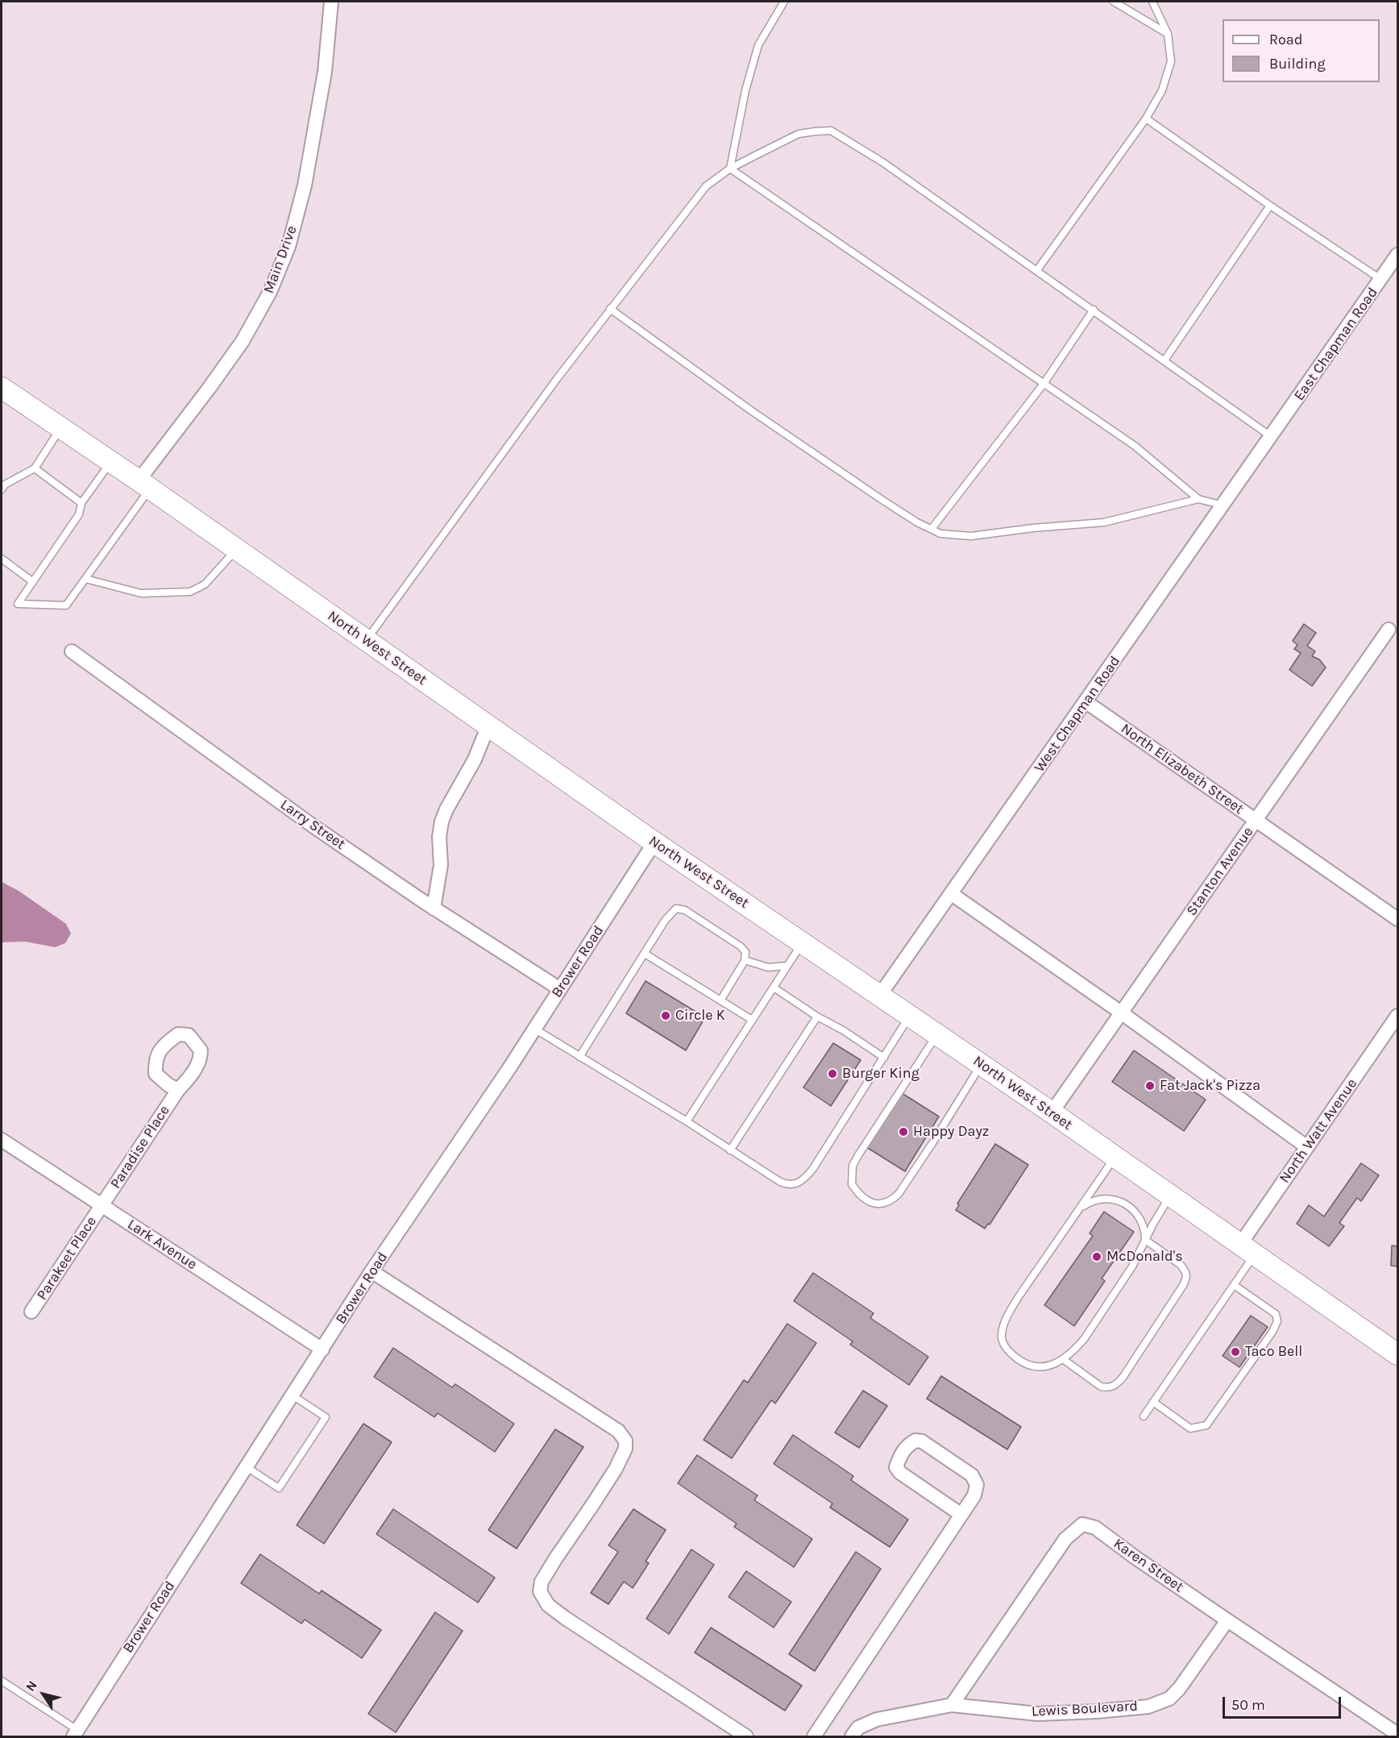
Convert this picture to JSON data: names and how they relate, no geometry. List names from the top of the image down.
{
  "streets": {
    "main road": ["North West Street"],
    "street": [
      "Main Drive",
      "East Chapman Road",
      "West Chapman Road",
      "North Elizabeth Street",
      "Larry Street",
      "Stanton Avenue",
      "Brower Road",
      "North Watt Avenue",
      "Paradise Place",
      "Lark Avenue",
      "Parakeet Place",
      "Karen Street",
      "Lewis Boulevard"
    ]
  },
  "crossings": [
    ["Main Drive", "North West Street"],
    ["East Chapman Road", "West Chapman Road"],
    ["North West Street", "West Chapman Road"],
    ["North West Street", "Stanton Avenue"],
    ["North West Street", "Brower Road"],
    ["North West Street", "North Watt Avenue"],
    ["West Chapman Road", "North Elizabeth Street"],
    ["North Elizabeth Street", "Stanton Avenue"],
    ["Larry Street", "Brower Road"],
    ["Brower Road", "Lark Avenue"],
    ["Paradise Place", "Lark Avenue"],
    ["Paradise Place", "Parakeet Place"],
    ["Lark Avenue", "Parakeet Place"],
    ["Karen Street", "Lewis Boulevard"]
  ],
  "places": [
    "Circle K",
    "Burger King",
    "Fat Jack's Pizza",
    "Happy Dayz",
    "McDonald's",
    "Taco Bell"
  ],
  "legend": ["Road", "Building"],
  "scale_bar": "50 m",
  "north": "top left"
}
